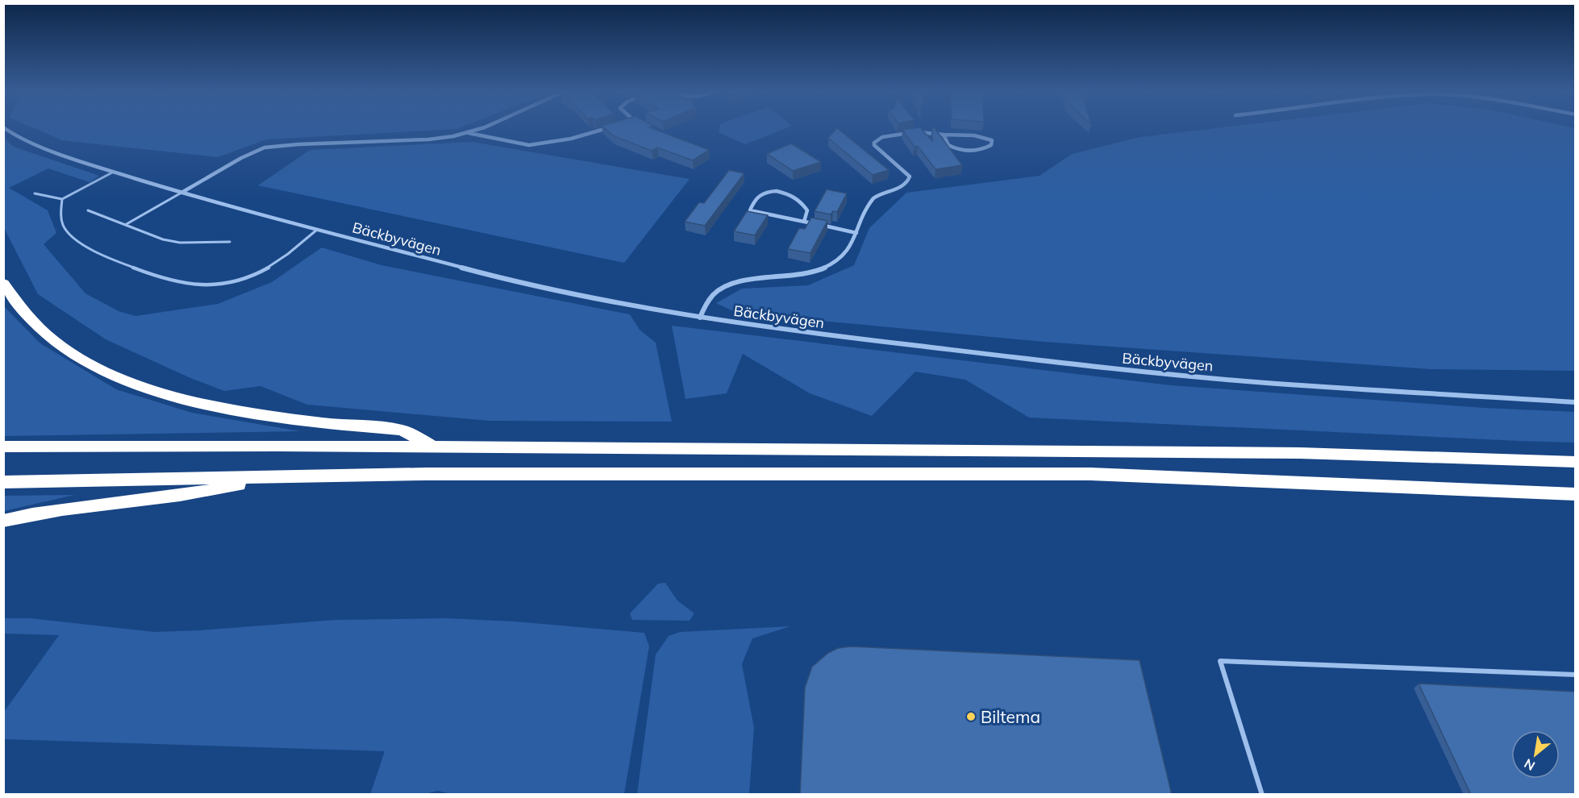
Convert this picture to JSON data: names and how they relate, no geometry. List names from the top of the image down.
{
  "streets": {
    "street": ["Bäckbyvägen"]
  },
  "places": ["Biltema"],
  "north": "bottom left"
}
